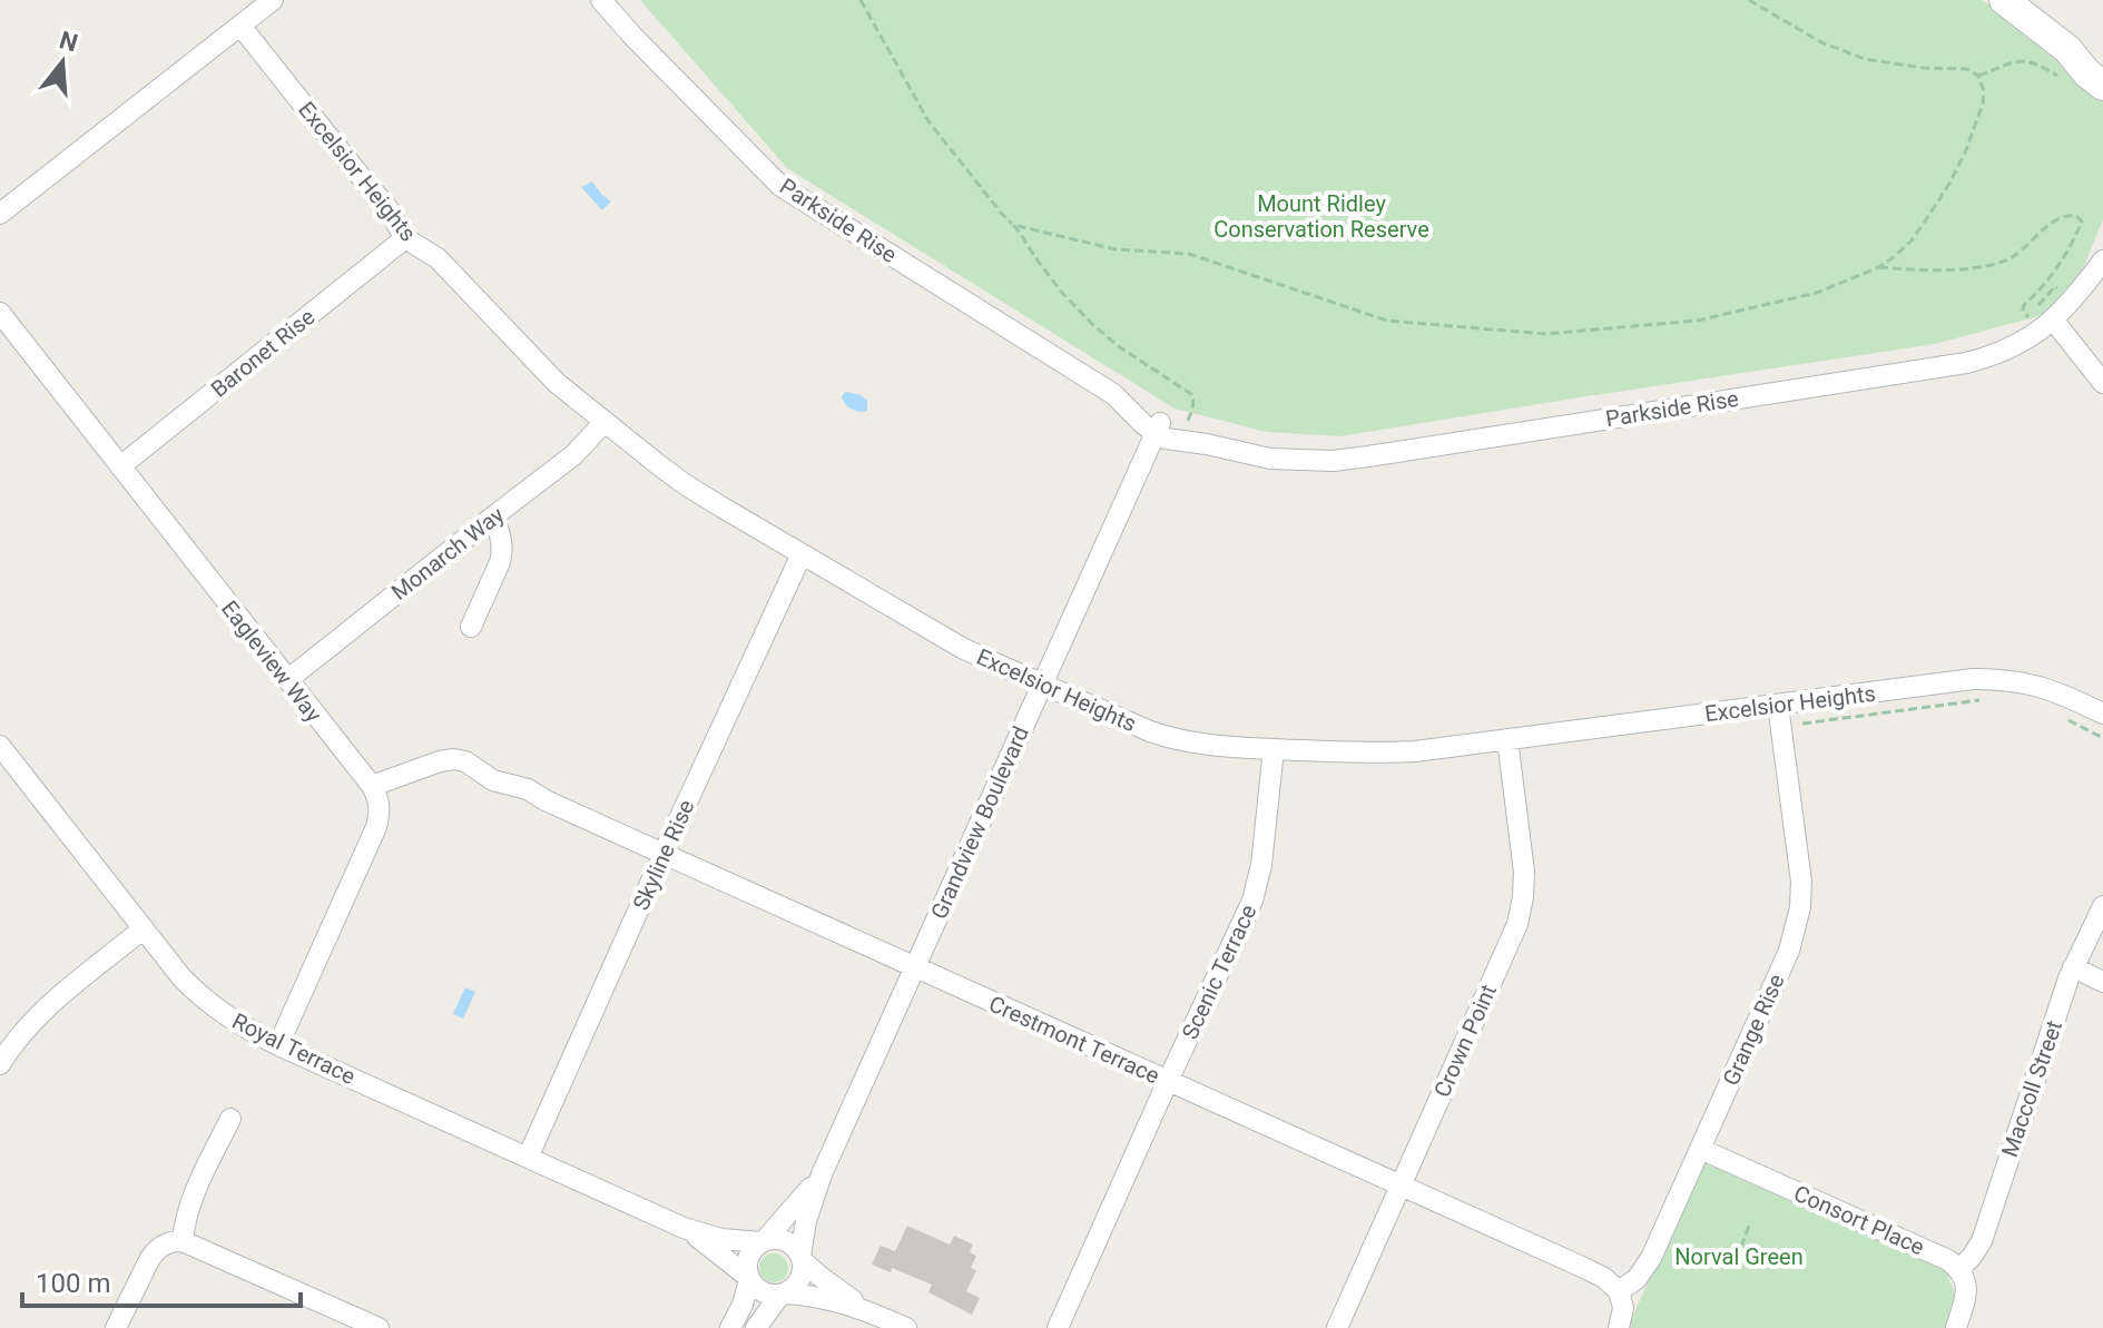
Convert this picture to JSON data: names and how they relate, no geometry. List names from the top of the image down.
{
  "streets": {
    "street": [
      "Excelsior Heights",
      "Parkside Rise",
      "Baronet Rise",
      "Monarch Way",
      "Eagleview Way",
      "Grandview Boulevard",
      "Skyline Rise",
      "Scenic Terrace",
      "Grange Rise",
      "Crestmont Terrace",
      "Crown Point",
      "Royal Terrace",
      "Maccoll Street",
      "Consort Place"
    ]
  },
  "crossings": [
    ["Excelsior Heights", "Baronet Rise"],
    ["Excelsior Heights", "Monarch Way"],
    ["Excelsior Heights", "Grandview Boulevard"],
    ["Excelsior Heights", "Skyline Rise"],
    ["Excelsior Heights", "Scenic Terrace"],
    ["Excelsior Heights", "Grange Rise"],
    ["Excelsior Heights", "Crown Point"],
    ["Parkside Rise", "Grandview Boulevard"],
    ["Baronet Rise", "Eagleview Way"],
    ["Monarch Way", "Eagleview Way"],
    ["Eagleview Way", "Crestmont Terrace"],
    ["Grandview Boulevard", "Crestmont Terrace"],
    ["Grandview Boulevard", "Royal Terrace"],
    ["Skyline Rise", "Crestmont Terrace"],
    ["Skyline Rise", "Royal Terrace"],
    ["Scenic Terrace", "Crestmont Terrace"],
    ["Grange Rise", "Crestmont Terrace"],
    ["Grange Rise", "Consort Place"],
    ["Crestmont Terrace", "Crown Point"],
    ["Maccoll Street", "Consort Place"]
  ],
  "parks": ["Mount Ridley Conservation Reserve", "Norval Green"],
  "scale_bar": "100 m",
  "north": "top"
}
